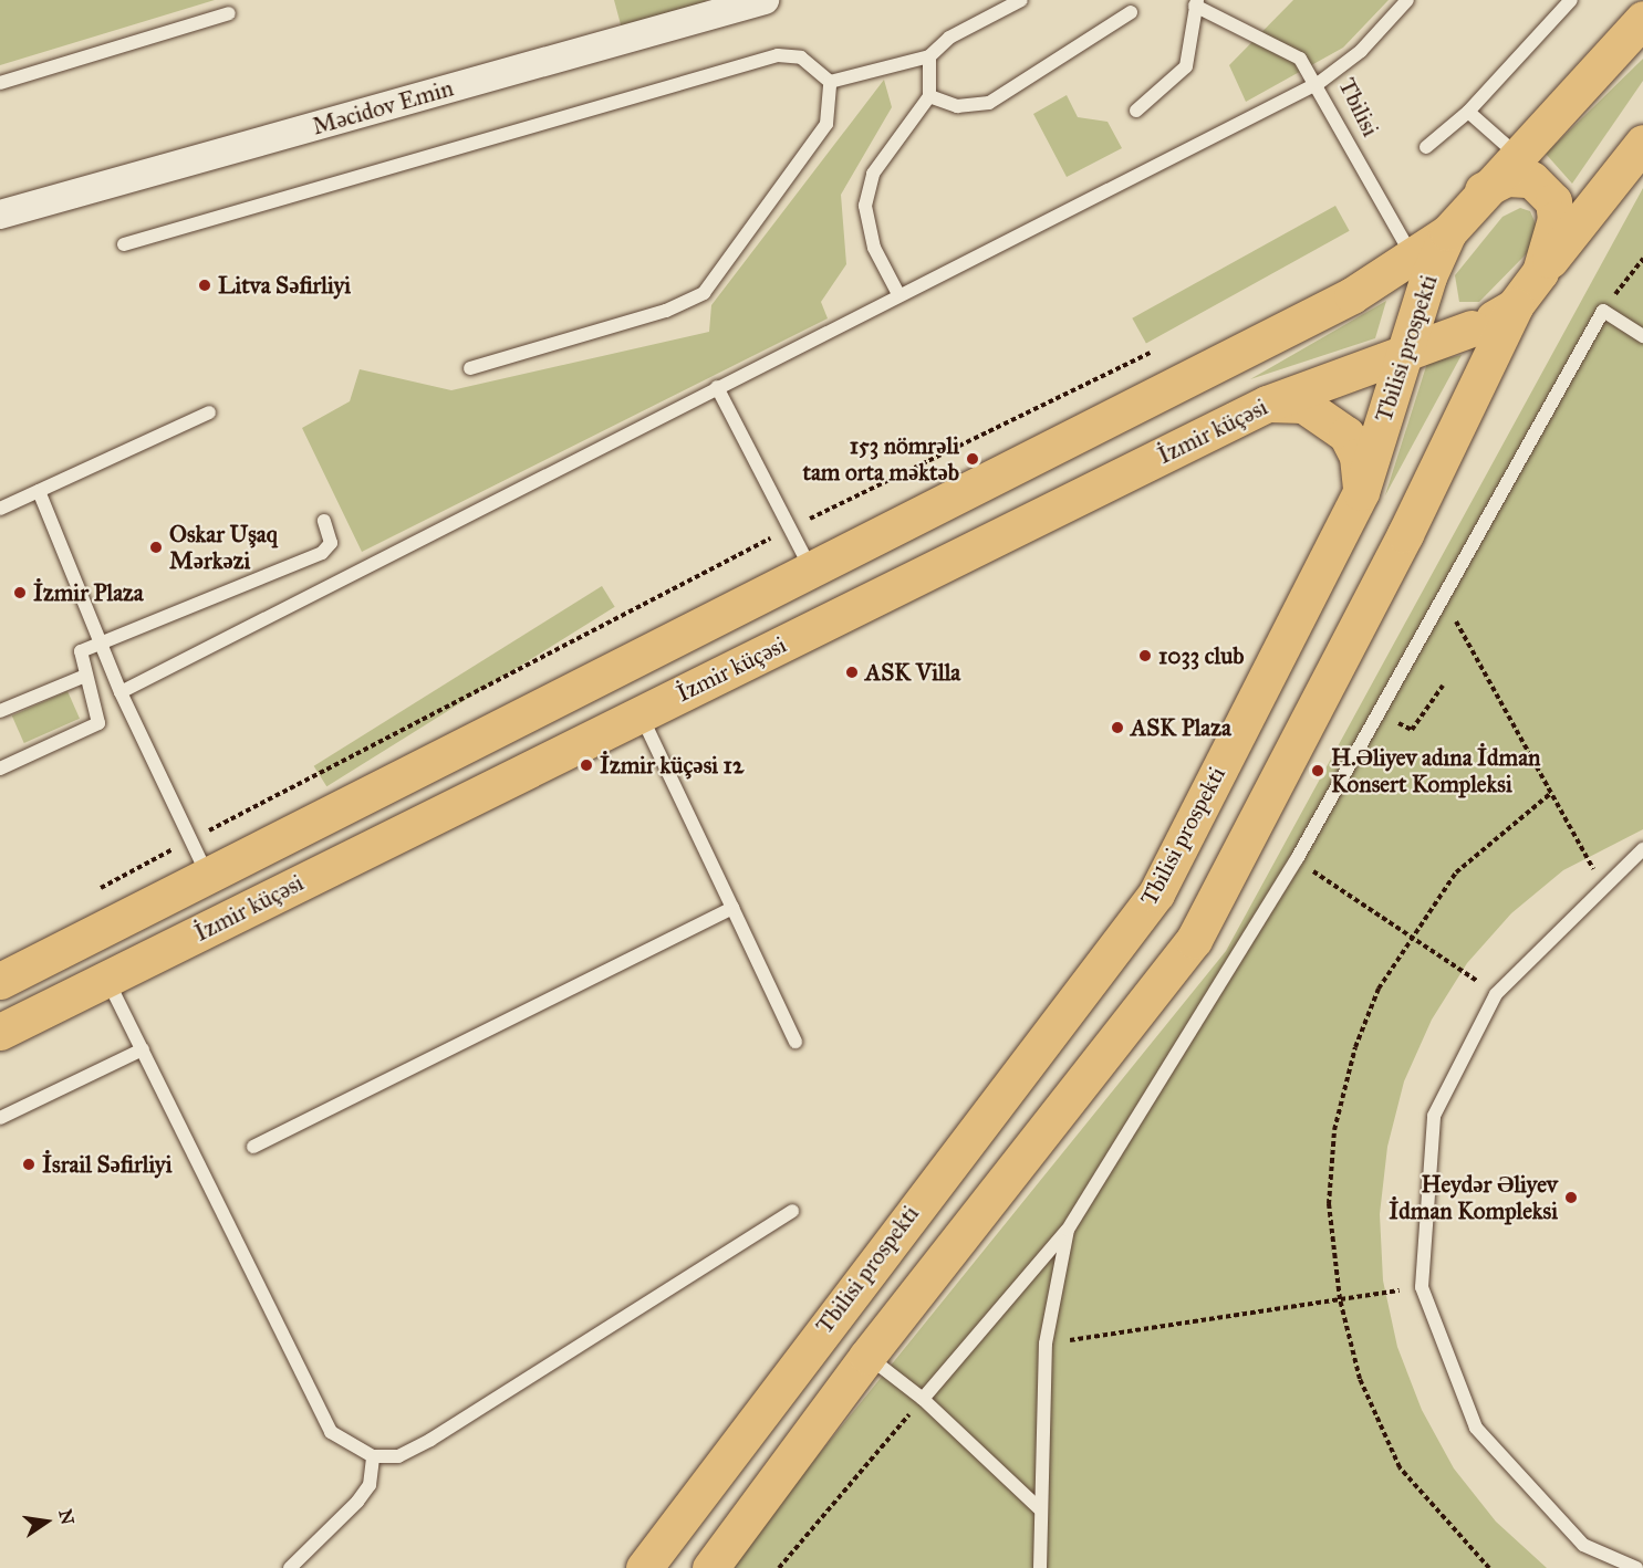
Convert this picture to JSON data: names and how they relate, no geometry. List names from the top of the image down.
{
  "streets": {
    "main road": ["Tbilisi prospekti", "İzmir küçəsi"],
    "street": ["Məcidov Emin"],
    "lane": ["Tbilisi"]
  },
  "crossings": [
    ["Tbilisi", "Tbilisi prospekti"],
    ["Tbilisi", "İzmir küçəsi"],
    ["Tbilisi prospekti", "İzmir küçəsi"]
  ],
  "places": [
    "Litva Səfirliyi",
    "153 nömrəli tam orta məktəb",
    "Oskar Uşaq Mərkəzi",
    "İzmir Plaza",
    "1033 club",
    "ASK Villa",
    "ASK Plaza",
    "İzmir küçəsi 12",
    "H.Əliyev adına İdman Konsert Kompleksi",
    "İsrail Səfirliyi",
    "Heydər Əliyev İdman Kompleksi"
  ],
  "north": "right"
}
